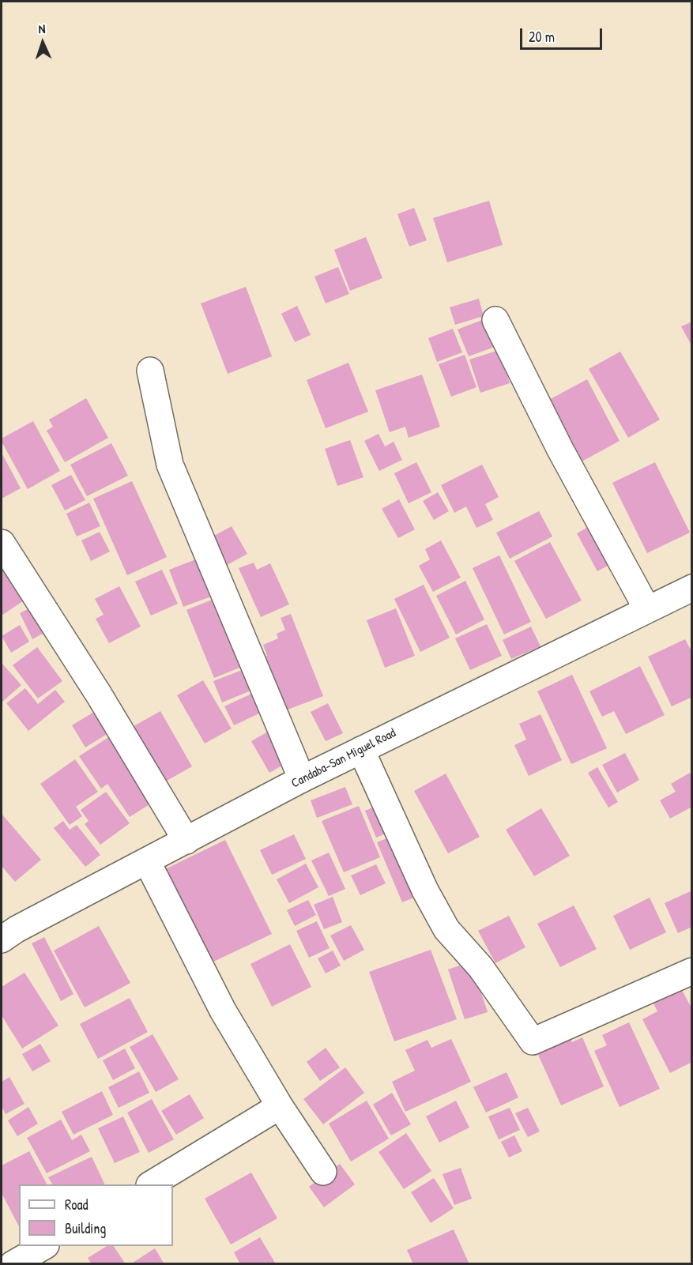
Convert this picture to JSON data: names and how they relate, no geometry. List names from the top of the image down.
{
  "streets": {
    "street": ["Candaba-San Miguel Road"]
  },
  "legend": ["Road", "Building"],
  "scale_bar": "20 m",
  "north": "top"
}
